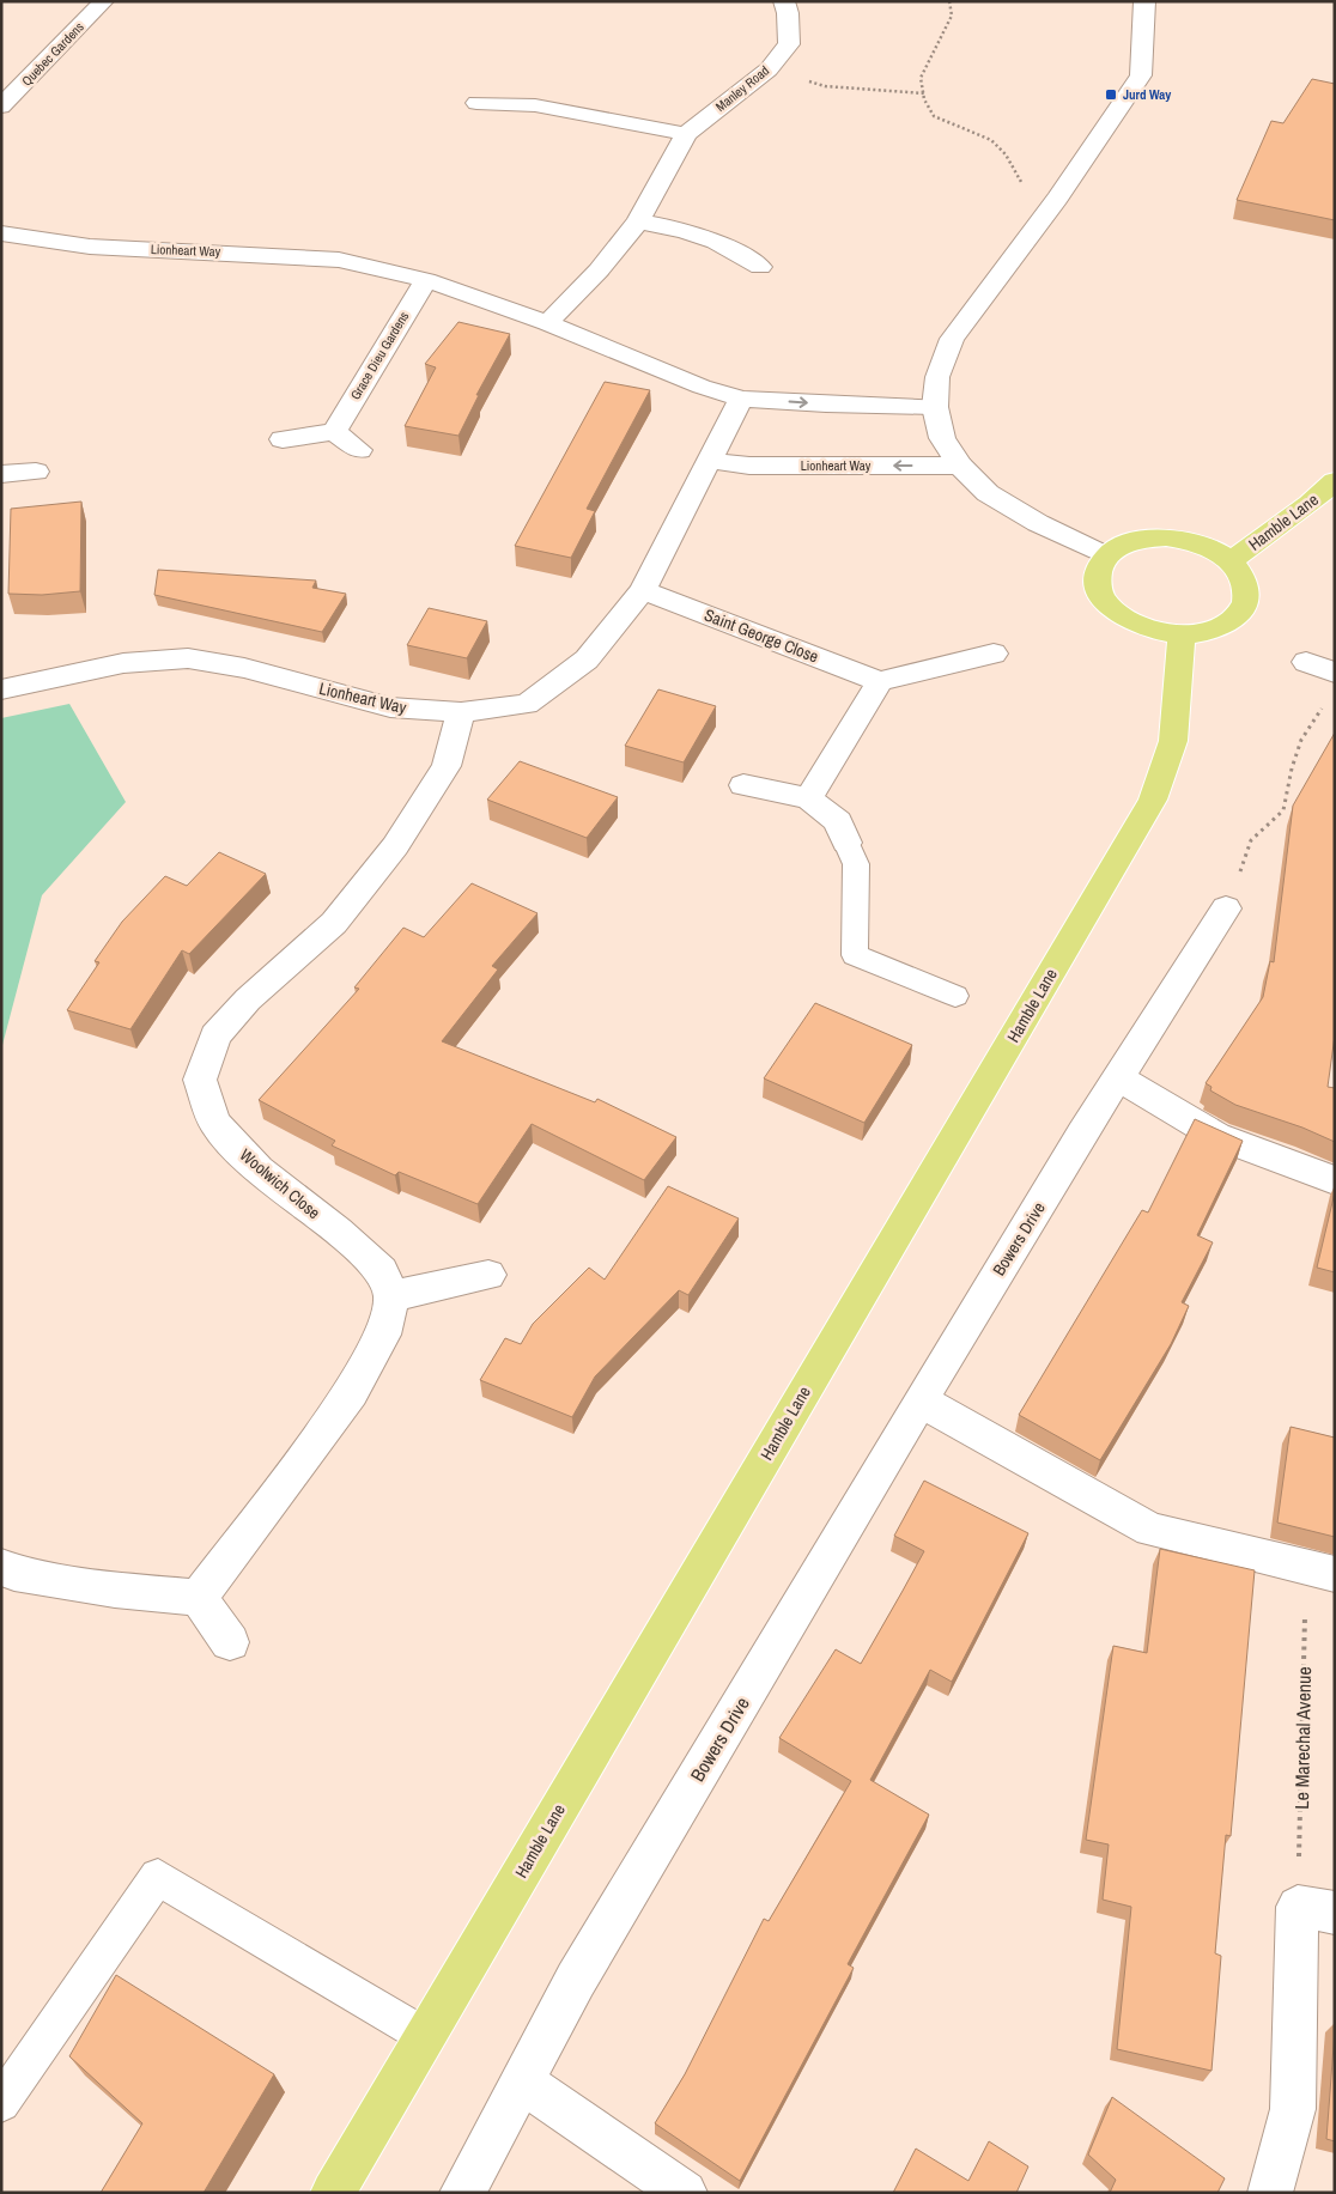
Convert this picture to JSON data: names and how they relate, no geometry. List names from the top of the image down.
{
  "streets": {
    "main road": ["Hamble Lane"],
    "street": [
      "Quebec Gardens",
      "Manley Road",
      "Lionheart Way",
      "Grace Dieu Gardens",
      "Saint George Close",
      "Woolwich Close",
      "Bowers Drive"
    ],
    "path": ["Le Marechal Avenue"]
  },
  "crossings": [
    ["Manley Road", "Lionheart Way"],
    ["Lionheart Way", "Grace Dieu Gardens"],
    ["Lionheart Way", "Saint George Close"],
    ["Lionheart Way", "Woolwich Close"]
  ],
  "places": {
    "transit": ["Jurd Way"]
  }
}
